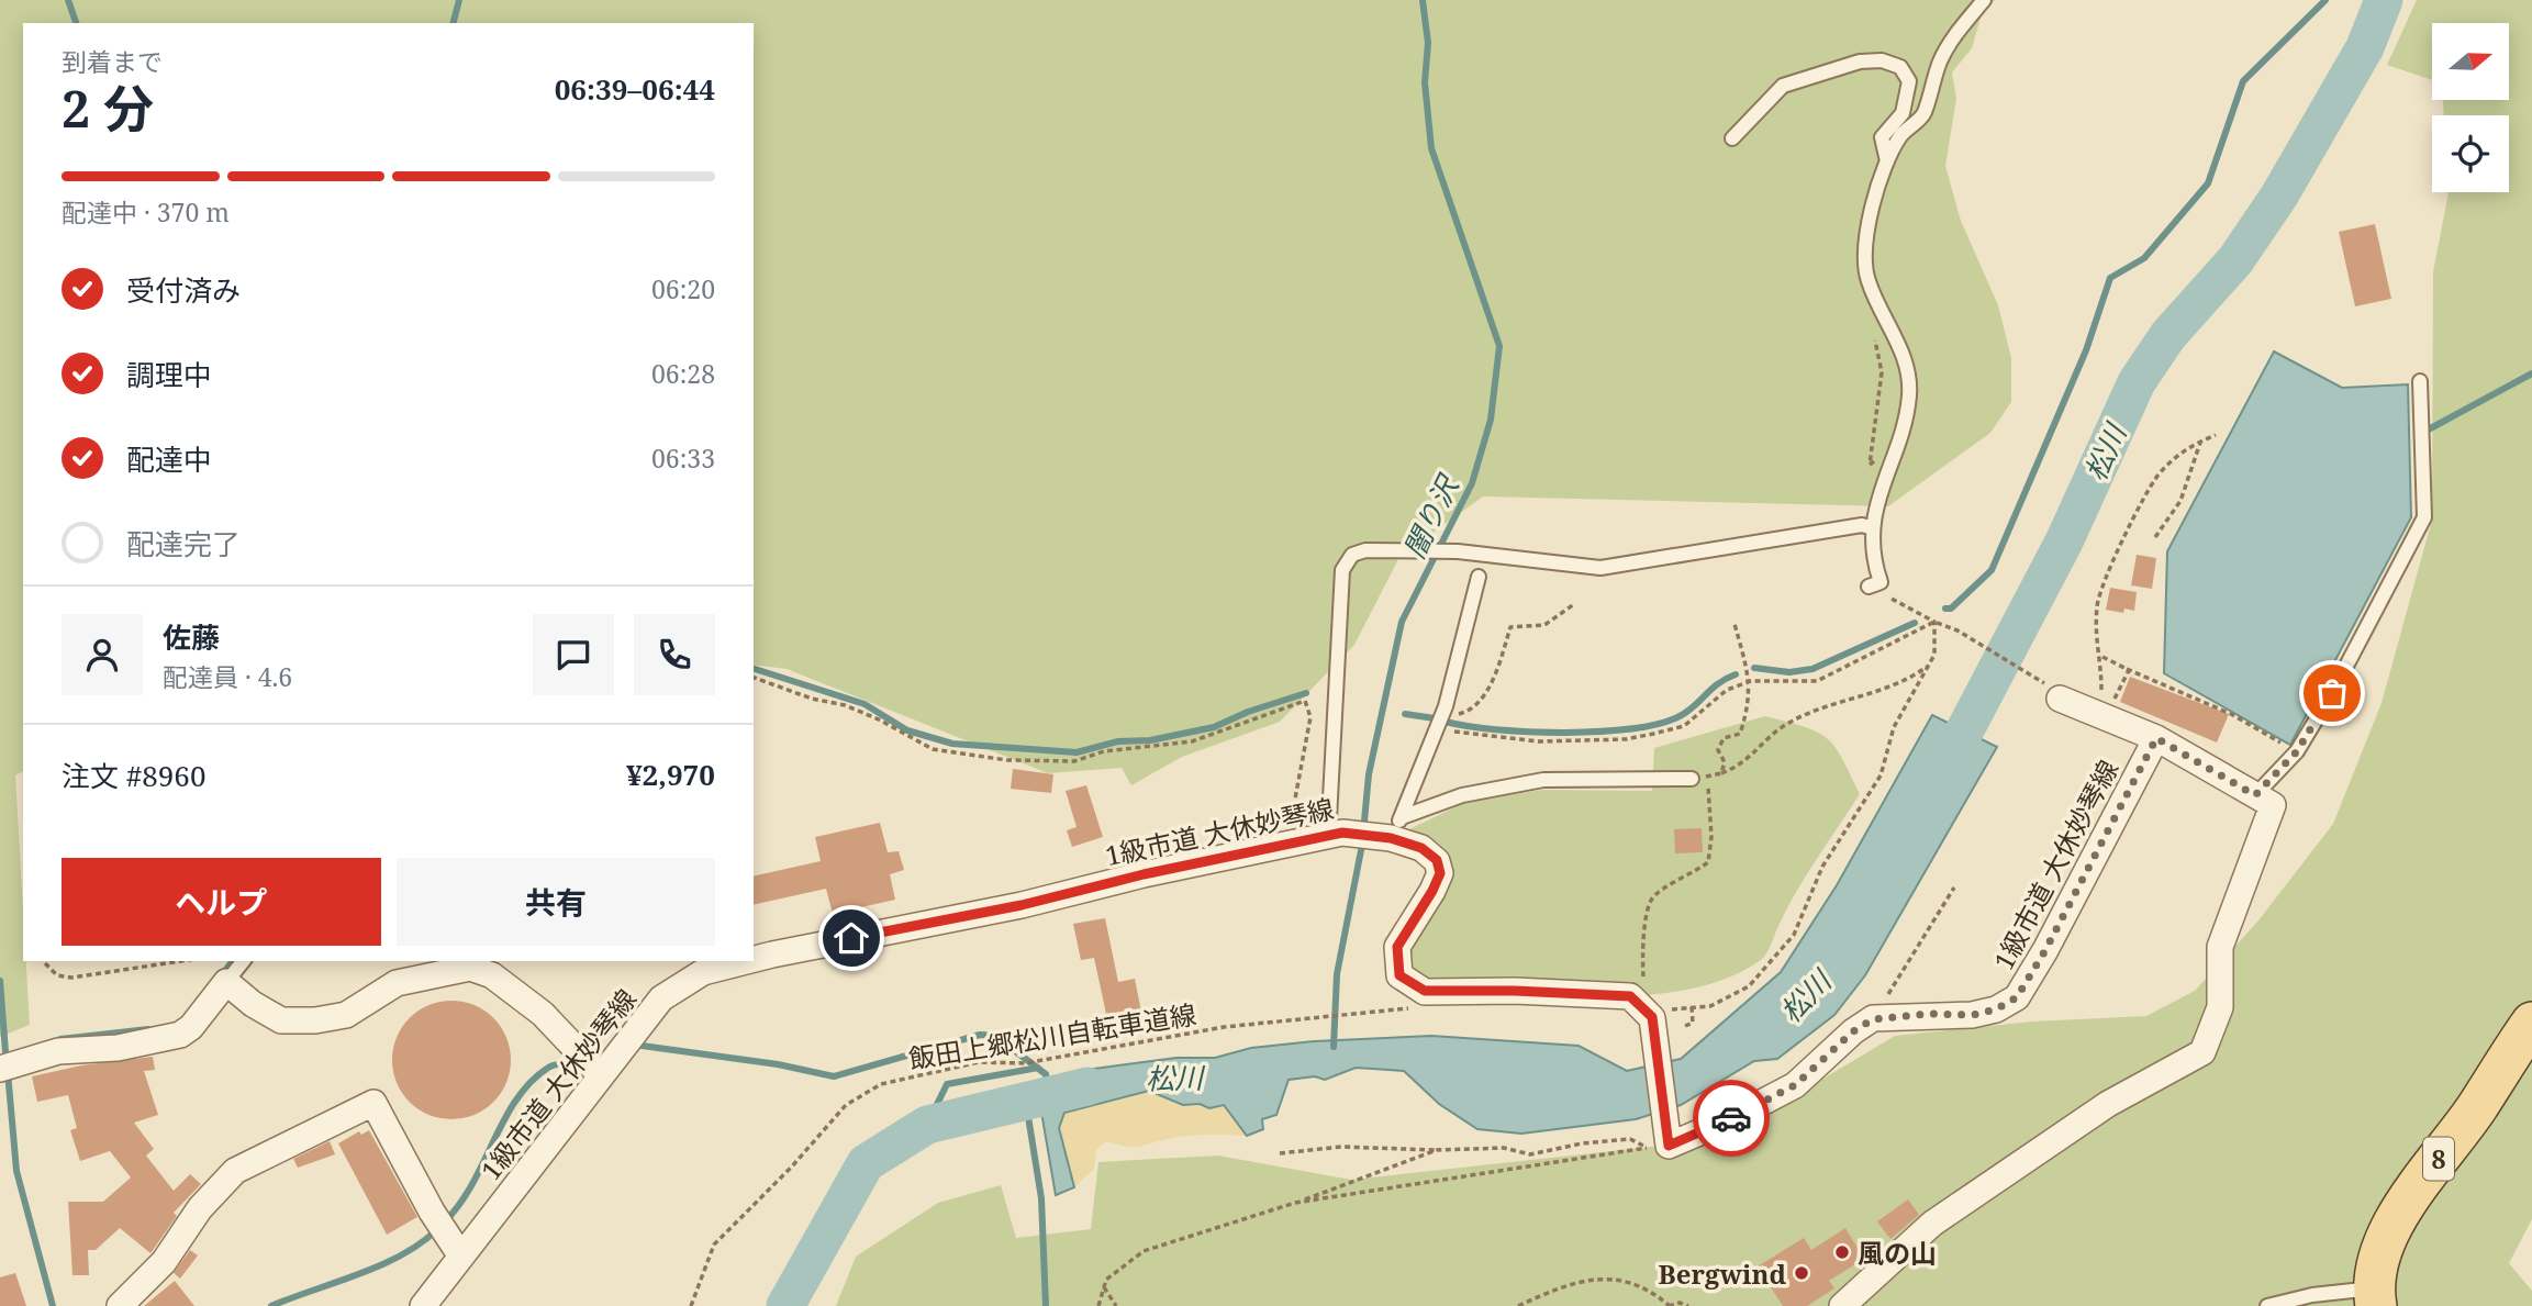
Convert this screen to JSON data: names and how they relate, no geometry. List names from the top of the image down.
{
  "streets": {
    "main road": ["8"],
    "street": ["1級市道 大休妙琴線"],
    "path": ["飯田上郷松川自転車道線"]
  },
  "water": ["松川", "闇り沢"],
  "places": ["風の山", "Bergwind"],
  "north": "right",
  "page": {
    "heading": ["2 分", "到着まで", "06:39–06:44"],
    "panel": [
      "佐藤",
      "配達員 · 4.6",
      "注文 #8960",
      "¥2,970"
    ],
    "bar": "配達中 · 370 m",
    "list": [
      ["受付済み", "06:20"],
      ["調理中", "06:28"],
      ["配達中", "06:33"],
      "配達完了"
    ],
    "buttons": ["ヘルプ", "共有"]
  }
}
